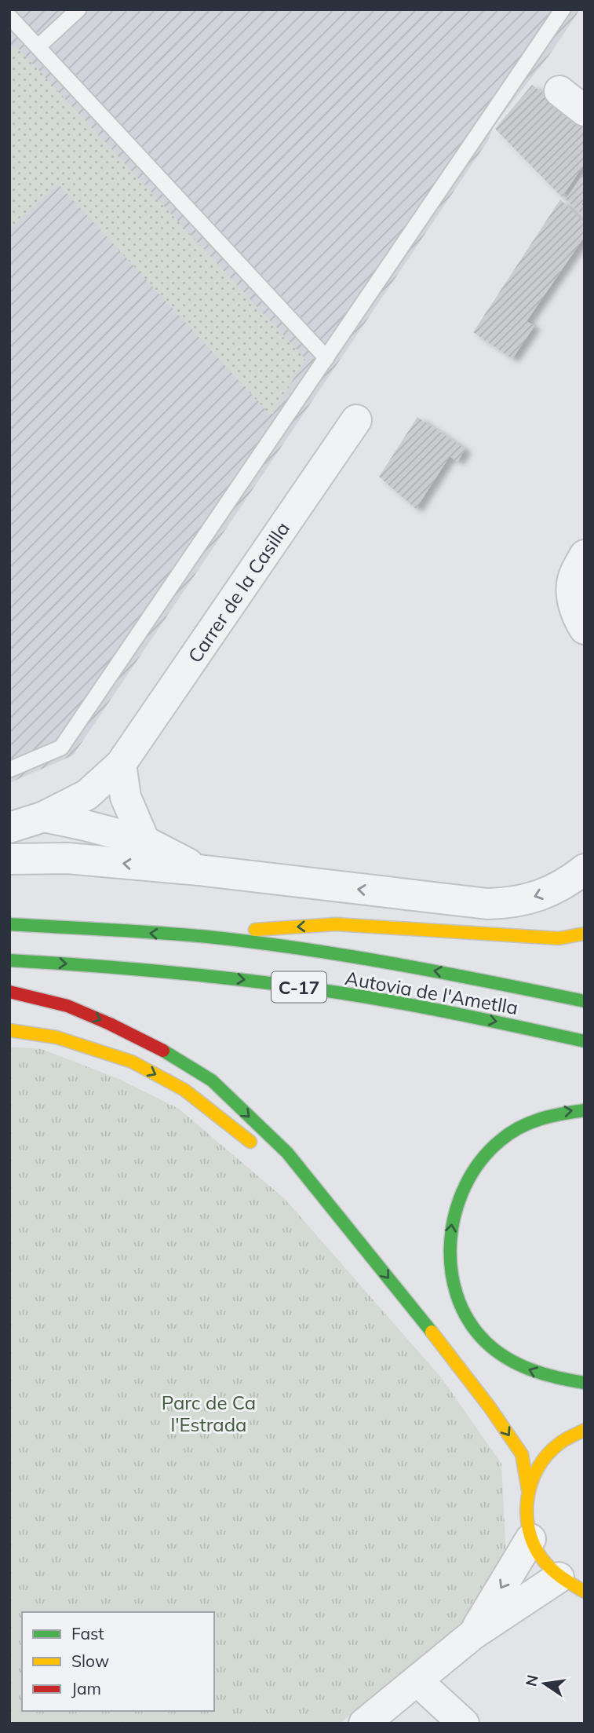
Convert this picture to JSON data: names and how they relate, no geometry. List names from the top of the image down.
{
  "streets": {
    "main road": ["C-17", "Autovia de l'Ametlla"],
    "street": ["Carrer de la Casilla"]
  },
  "parks": ["Parc de Ca l'Estrada"],
  "legend": ["Fast", "Slow", "Jam"],
  "north": "left"
}
